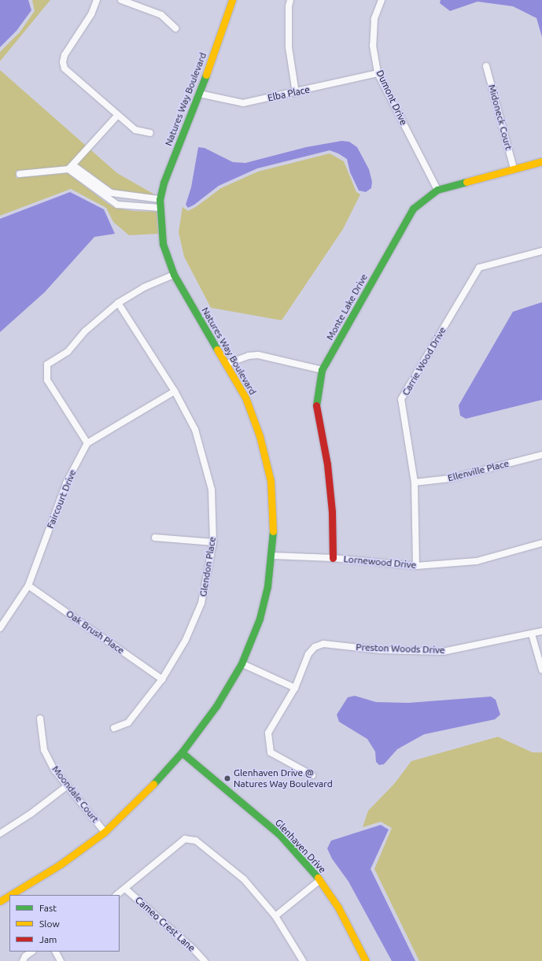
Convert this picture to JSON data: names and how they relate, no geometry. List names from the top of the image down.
{
  "streets": {
    "street": [
      "Elba Place",
      "Dumont Drive",
      "Natures Way Boulevard",
      "Midoneck Court",
      "Monte Lake Drive",
      "Carrie Wood Drive",
      "Ellenville Place",
      "Faircourt Drive",
      "Lornewood Drive",
      "Glendon Place",
      "Oak Brush Place",
      "Preston Woods Drive",
      "Moondale Court",
      "Glenhaven Drive",
      "Cameo Crest Lane"
    ]
  },
  "crossings": [
    ["Elba Place", "Dumont Drive"],
    ["Elba Place", "Natures Way Boulevard"],
    ["Dumont Drive", "Monte Lake Drive"],
    ["Natures Way Boulevard", "Lornewood Drive"],
    ["Natures Way Boulevard", "Moondale Court"],
    ["Natures Way Boulevard", "Glenhaven Drive"],
    ["Midoneck Court", "Monte Lake Drive"],
    ["Monte Lake Drive", "Lornewood Drive"],
    ["Carrie Wood Drive", "Ellenville Place"],
    ["Carrie Wood Drive", "Lornewood Drive"],
    ["Faircourt Drive", "Oak Brush Place"],
    ["Glendon Place", "Oak Brush Place"]
  ],
  "places": ["Glenhaven Drive @ Natures Way Boulevard"],
  "legend": ["Fast", "Slow", "Jam"]
}
